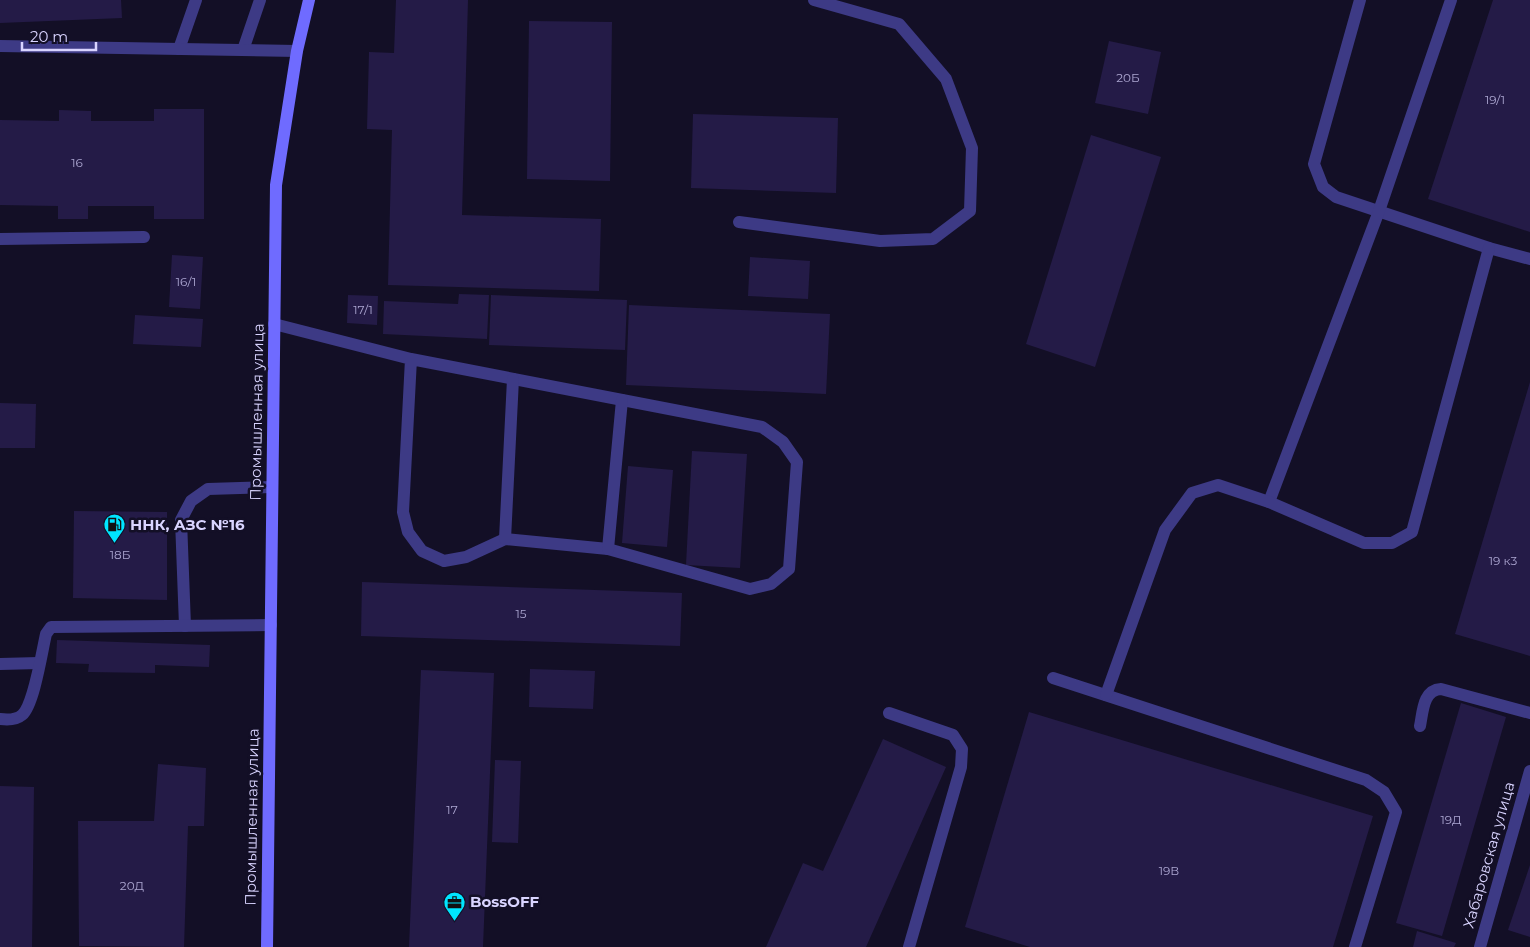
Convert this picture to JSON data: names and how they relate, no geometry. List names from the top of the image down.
{
  "streets": {
    "street": ["Промышленная улица", "Хабаровская улица"]
  },
  "places": {
    "fuel station": ["ННК, АЗС №16"],
    "office": ["BossOFF"]
  },
  "house_numbers": [
    "20Б",
    "19/1",
    "16",
    "16/1",
    "17/1",
    "18Б",
    "19 к3",
    "15",
    "17",
    "19Д",
    "19В",
    "20Д"
  ],
  "scale_bar": "20 m"
}
